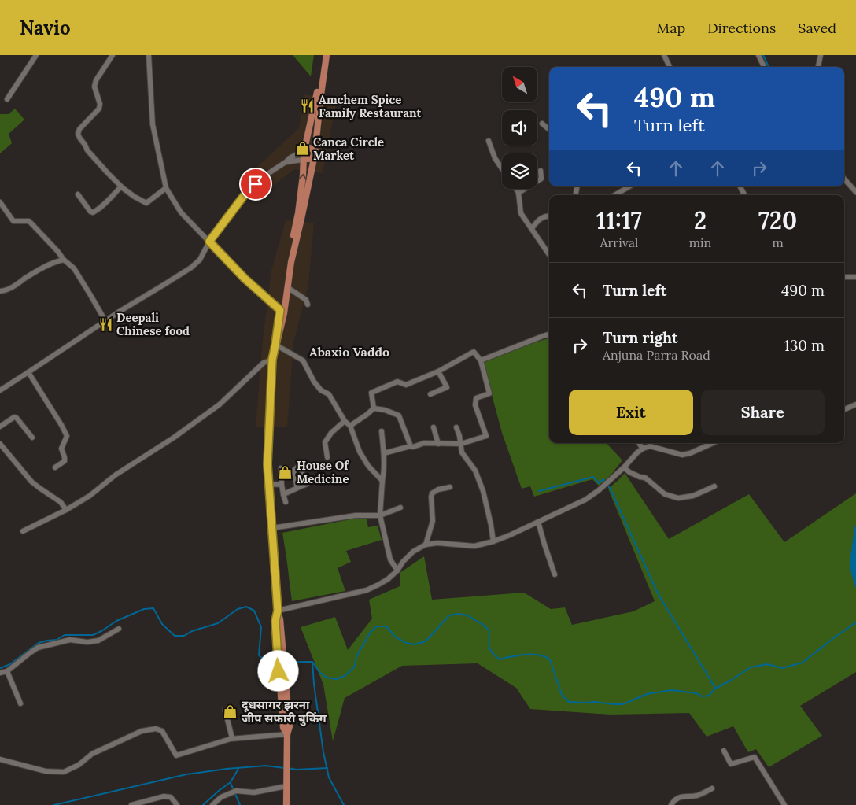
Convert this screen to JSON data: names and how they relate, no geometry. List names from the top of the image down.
{
  "districts": ["Abaxio Vaddo"],
  "places": {
    "restaurant": ["Amchem Spice Family Restaurant", "Deepali Chinese food"],
    "shop": ["Canca Circle Market", "House Of Medicine", "दूधसागर झरना जीप सफारी बुकिंग"]
  },
  "north": "top left",
  "page": {
    "header": "Navio",
    "nav": ["Map", "Directions", "Saved"],
    "turn": ["490 m", "Turn left"],
    "eta": [
      "11:17",
      "Arrival",
      "2",
      "min",
      "720",
      "m"
    ],
    "list": [
      {
        "name": "Turn left",
        "value": "490 m"
      },
      {
        "name": "Turn right",
        "note": "Anjuna Parra Road",
        "value": "130 m"
      }
    ],
    "buttons": ["Exit", "Share"]
  }
}
